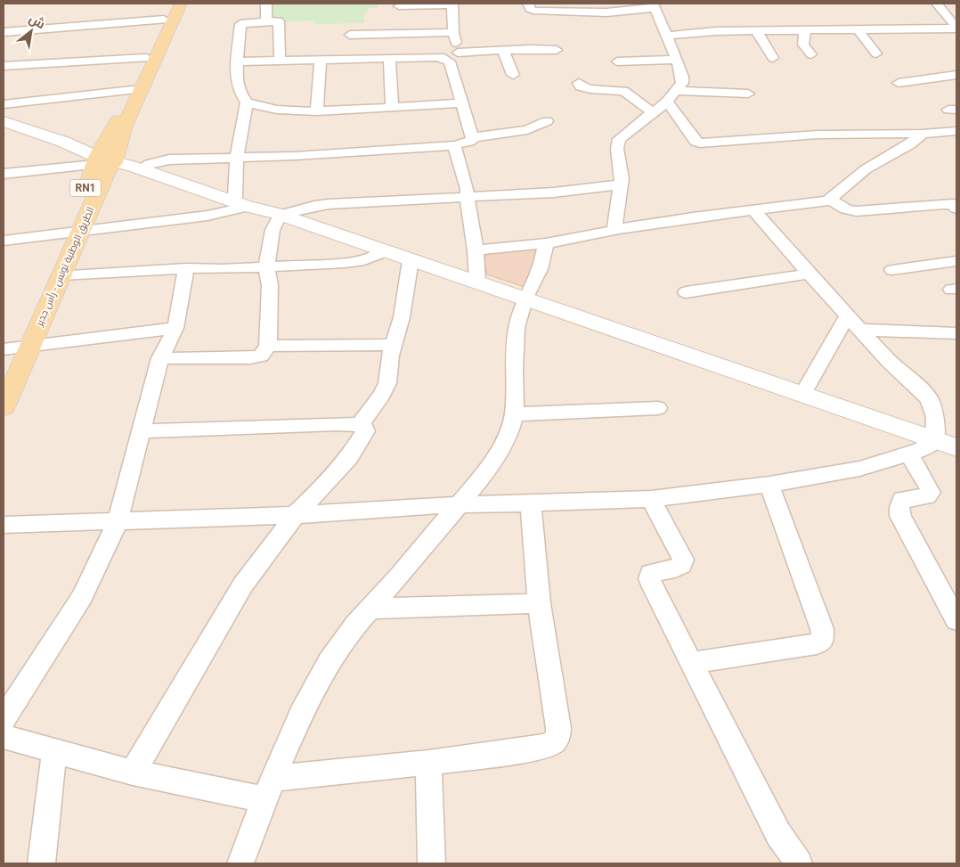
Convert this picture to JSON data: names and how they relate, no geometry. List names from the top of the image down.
{
  "streets": {
    "main road": ["RN1", "الطريق الوطنية تونس - رأس جدير"]
  },
  "north": "top right"
}
